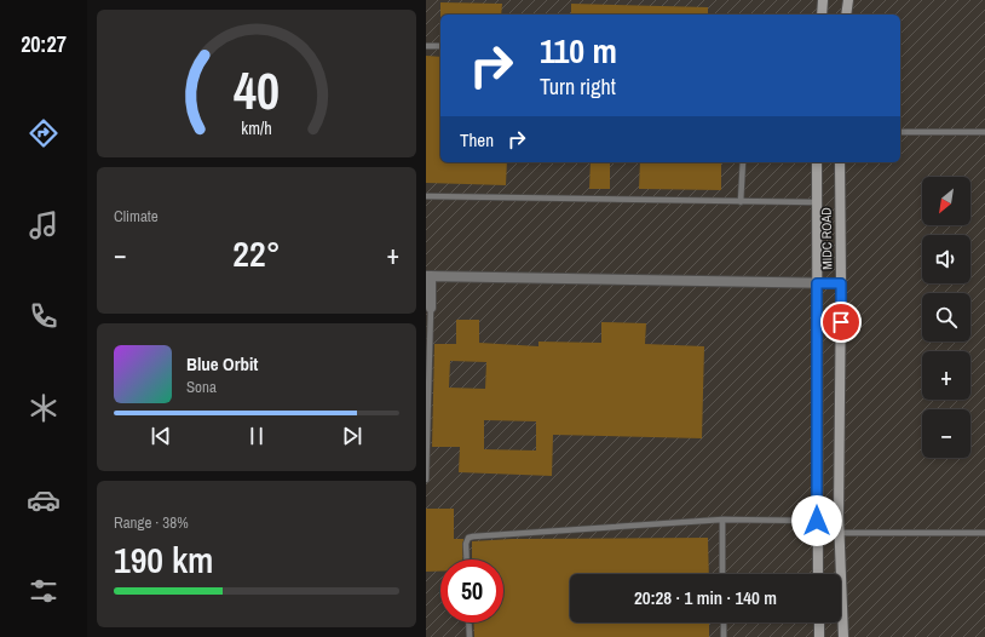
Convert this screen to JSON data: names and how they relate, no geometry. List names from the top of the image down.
{
  "streets": {
    "main road": ["MIDC ROAD"]
  },
  "north": "bottom left",
  "page": {
    "tabs": "20:27",
    "turn": ["110 m", "Turn right"],
    "then": "Then",
    "tile": [
      "Climate",
      ["Range · 38%", "190 km"]
    ],
    "map_buttons": ["+", "−"],
    "heat": ["−", "22°", "+"],
    "song": ["Blue Orbit", "Sona"],
    "limit": "50",
    "trip": "20:28 · 1 min · 140 m",
    "gauge": ["40", "km/h"]
  }
}
